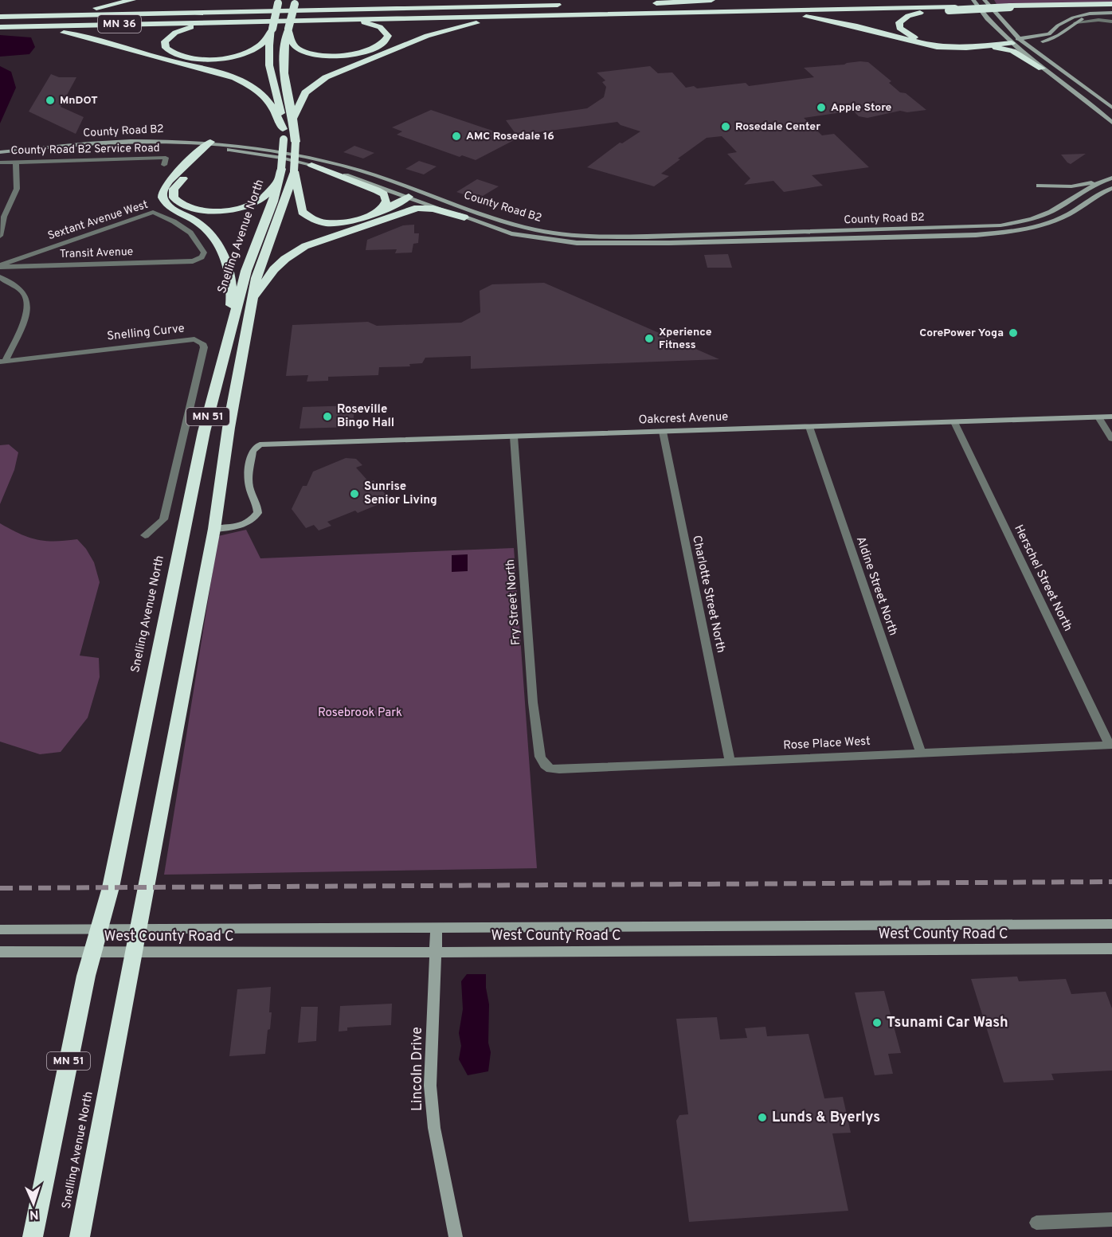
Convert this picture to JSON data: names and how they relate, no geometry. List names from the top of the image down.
{
  "streets": {
    "highway": ["MN 36", "Snelling Avenue North", "MN 51"],
    "street": [
      "County Road B2",
      "County Road B2 Service Road",
      "Sextant Avenue West",
      "Transit Avenue",
      "Snelling Curve",
      "Oakcrest Avenue",
      "Herschel Street North",
      "Aldine Street North",
      "Charlotte Street North",
      "Fry Street North",
      "Rose Place West",
      "West County Road C",
      "Lincoln Drive"
    ]
  },
  "crossings": [
    ["Sextant Avenue West", "Transit Avenue"],
    ["Snelling Avenue North", "Oakcrest Avenue"],
    ["Snelling Avenue North", "West County Road C"],
    ["Oakcrest Avenue", "Herschel Street North"],
    ["Oakcrest Avenue", "Aldine Street North"],
    ["Oakcrest Avenue", "Charlotte Street North"],
    ["Oakcrest Avenue", "Fry Street North"],
    ["Herschel Street North", "Rose Place West"],
    ["Aldine Street North", "Rose Place West"],
    ["Charlotte Street North", "Rose Place West"],
    ["Fry Street North", "Rose Place West"],
    ["West County Road C", "Lincoln Drive"]
  ],
  "parks": ["Rosebrook Park"],
  "places": [
    "MnDOT",
    "Apple Store",
    "Rosedale Center",
    "AMC Rosedale 16",
    "CorePower Yoga",
    "Xperience Fitness",
    "Roseville Bingo Hall",
    "Sunrise Senior Living",
    "Tsunami Car Wash",
    "Lunds & Byerlys"
  ],
  "north": "bottom"
}
